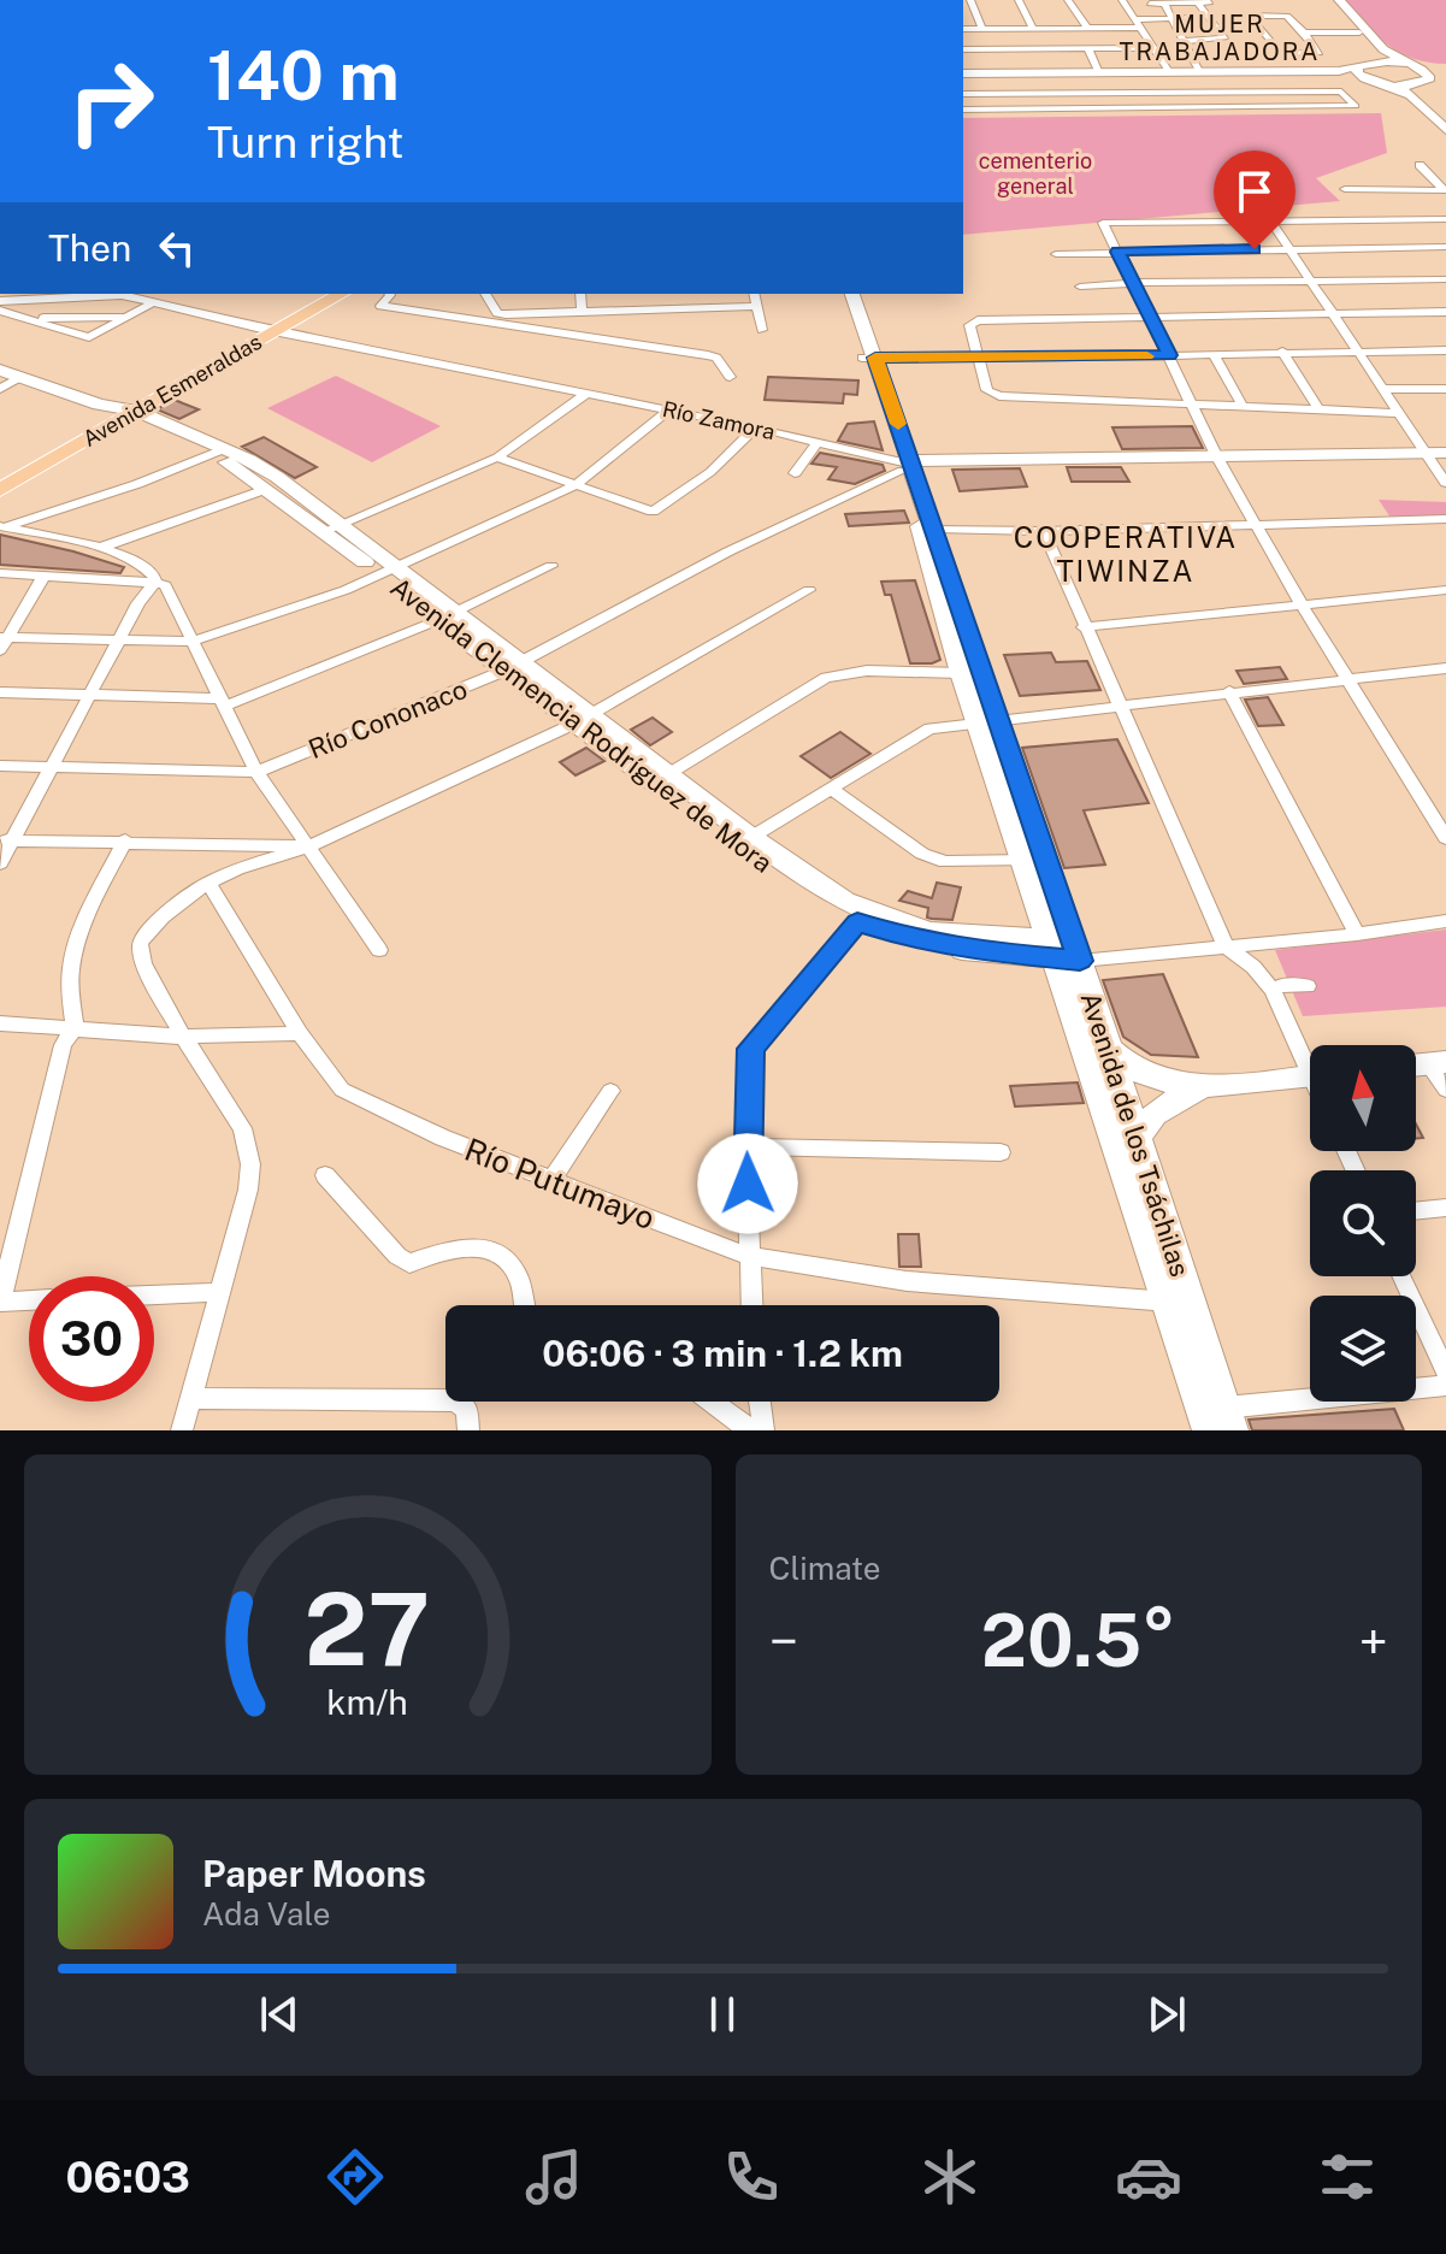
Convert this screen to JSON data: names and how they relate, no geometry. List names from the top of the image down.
{
  "streets": {
    "main road": [
      "Avenida Esmeraldas",
      "Río Zamora",
      "Avenida Clemencia Rodríguez de Mora",
      "Avenida de los Tsáchilas"
    ],
    "street": ["Río Cononaco", "Río Putumayo"]
  },
  "crossings": [
    ["Avenida Esmeraldas", "Río Zamora"],
    ["Avenida Esmeraldas", "Avenida Clemencia Rodríguez de Mora"],
    ["Río Zamora", "Río Cononaco"],
    ["Río Zamora", "Avenida de los Tsáchilas"],
    ["Río Cononaco", "Avenida Clemencia Rodríguez de Mora"],
    ["Río Cononaco", "Avenida de los Tsáchilas"],
    ["Avenida Clemencia Rodríguez de Mora", "Avenida de los Tsáchilas"],
    ["Avenida de los Tsáchilas", "Río Putumayo"]
  ],
  "districts": ["MUJER TRABAJADORA", "COOPERATIVA TIWINZA"],
  "parks": ["cementerio general"],
  "north": "top",
  "page": {
    "turn": ["140 m", "Turn right"],
    "then": "Then",
    "limit": "30",
    "trip": "06:06 · 3 min · 1.2 km",
    "tile": "Climate",
    "heat": ["−", "20.5°", "+"],
    "song": ["Paper Moons", "Ada Vale"],
    "tabs": "06:03",
    "gauge": ["27", "km/h"]
  }
}
